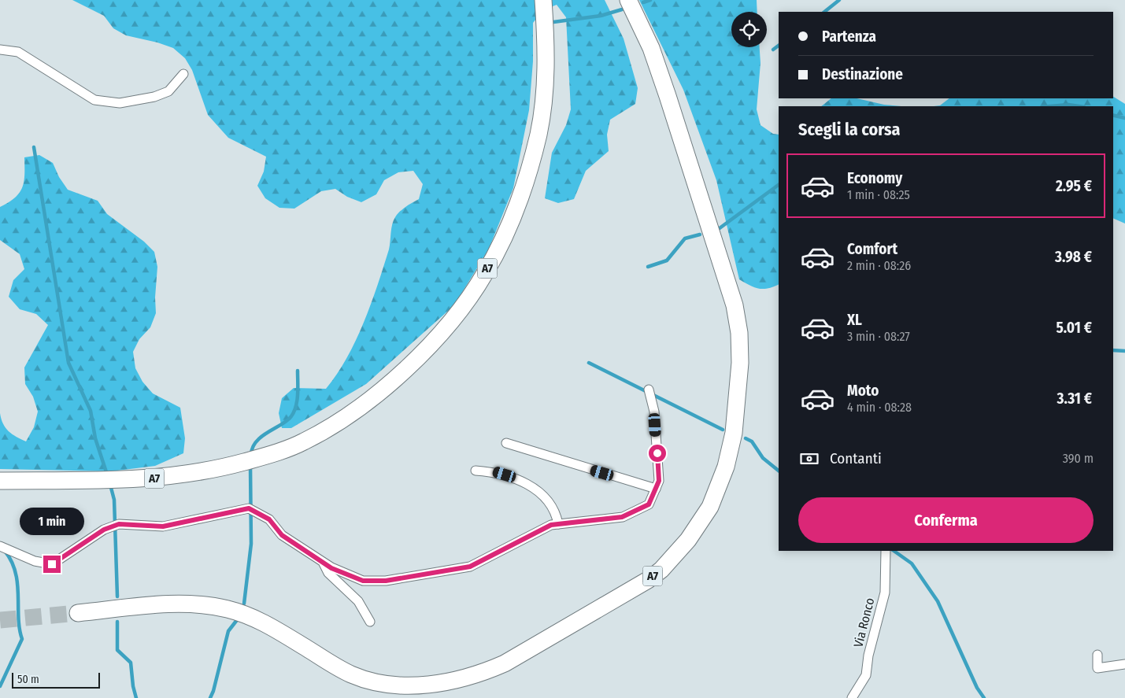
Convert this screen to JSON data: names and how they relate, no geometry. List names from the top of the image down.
{
  "streets": {
    "highway": ["A7"],
    "street": ["Via Ronco"]
  },
  "scale_bar": "50 m",
  "page": {
    "banner": ["Partenza", "Destinazione"],
    "heading": "Scegli la corsa",
    "list": [
      {
        "name": "Economy",
        "note": "1 min · 08:25",
        "value": "2.95 €"
      },
      {
        "name": "Comfort",
        "note": "2 min · 08:26",
        "value": "3.98 €"
      },
      {
        "name": "XL",
        "note": "3 min · 08:27",
        "value": "5.01 €"
      },
      {
        "name": "Moto",
        "note": "4 min · 08:28",
        "value": "3.31 €"
      }
    ],
    "pay": ["Contanti", "390 m"],
    "buttons": "Conferma",
    "bubble": "1 min",
    "scale": "50 m"
  }
}
